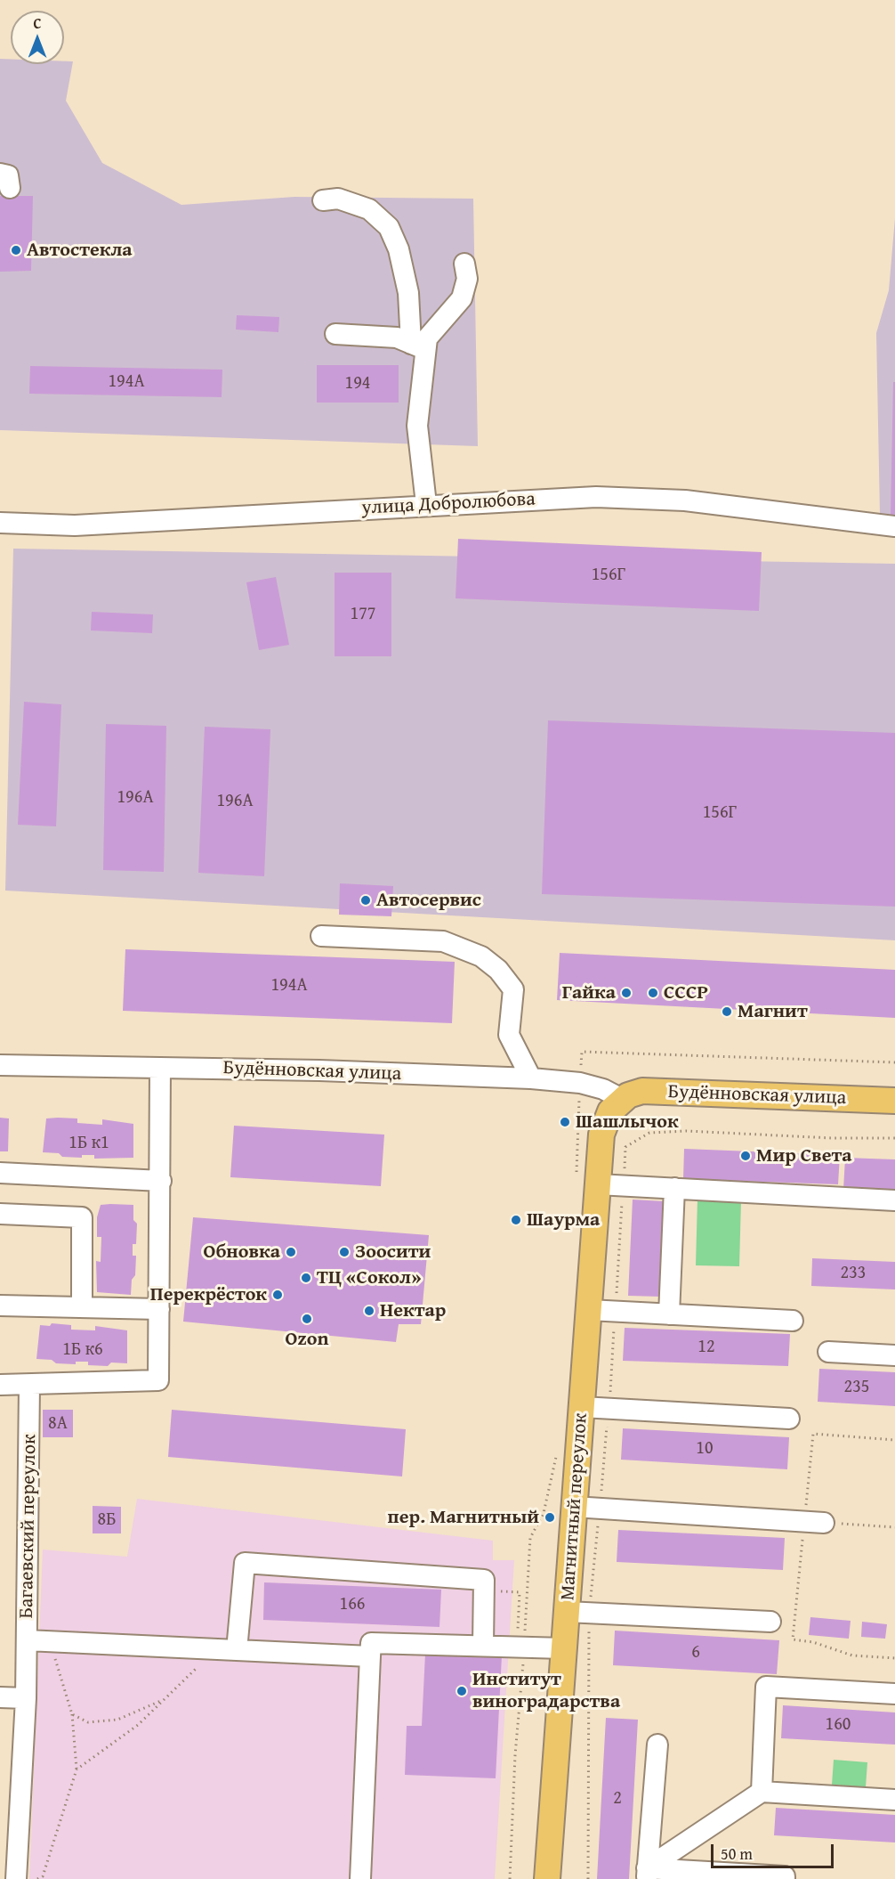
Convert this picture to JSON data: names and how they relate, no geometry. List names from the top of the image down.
{
  "streets": {
    "main road": ["Будённовская улица", "Магнитный переулок"],
    "street": ["улица Добролюбова", "Багаевский переулок"]
  },
  "crossings": [
    ["Будённовская улица", "Магнитный переулок"]
  ],
  "places": [
    "Автостекла",
    "Автосервис",
    "Гайка",
    "СССР",
    "Магнит",
    "Шашлычок",
    "Мир Света",
    "Шаурма",
    "Обновка",
    "Зоосити",
    "ТЦ «Сокол»",
    "Перекрёсток",
    "Нектар",
    "Ozon",
    "пер. Магнитный",
    "Институт виноградарства"
  ],
  "house_numbers": [
    "194А",
    "194",
    "156Г",
    "177",
    "196А",
    "196А",
    "156Г",
    "194А",
    "1Б к1",
    "233",
    "12",
    "1Б к6",
    "235",
    "8А",
    "10",
    "8Б",
    "166",
    "6",
    "160",
    "2"
  ],
  "scale_bar": "50 m",
  "north": "top"
}
